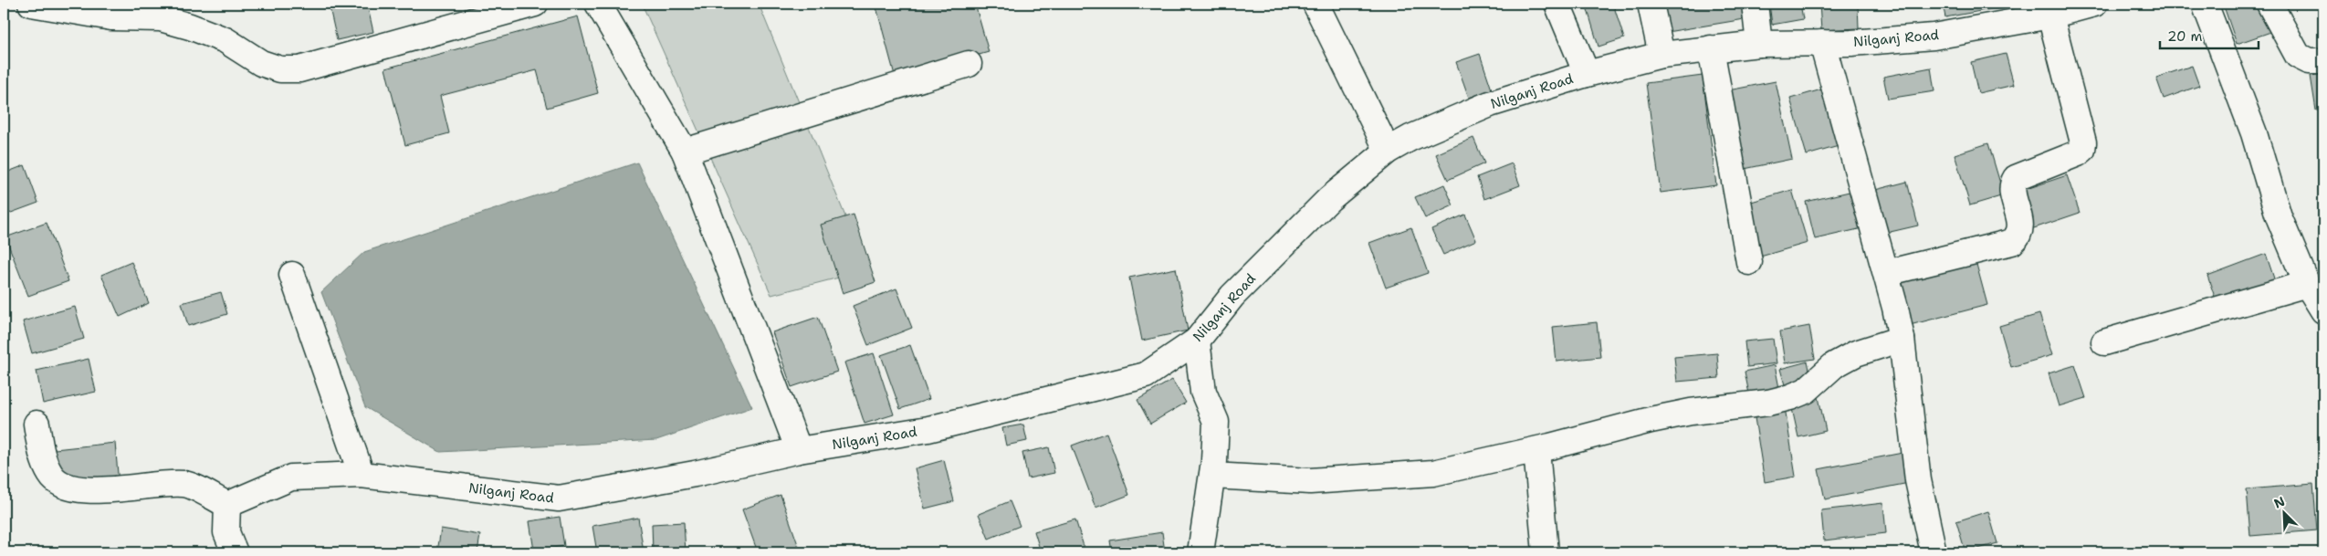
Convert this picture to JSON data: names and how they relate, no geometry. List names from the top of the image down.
{
  "streets": {
    "street": ["Nilganj Road"]
  },
  "scale_bar": "20 m",
  "north": "top left"
}
